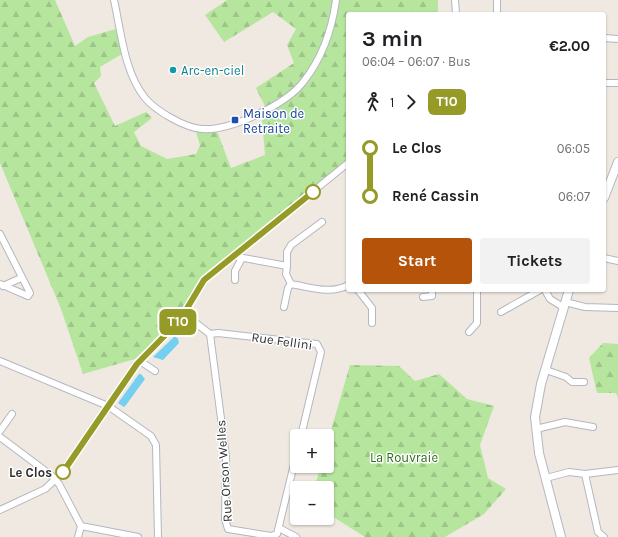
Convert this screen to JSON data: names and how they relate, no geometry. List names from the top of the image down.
{
  "streets": {
    "street": ["Rue Fellini", "Rue Orson Welles"]
  },
  "crossings": [
    ["Rue Fellini", "Rue Orson Welles"]
  ],
  "parks": ["La Rouvraie"],
  "places": {
    "other": ["Arc-en-ciel", "Le Clos"],
    "transit": ["Maison de Retraite"]
  },
  "lines": ["bus line T10"],
  "page": {
    "on_map": "T10",
    "heading": ["3 min", "06:04 – 06:07 · Bus", "€2.00"],
    "legs": ["1", "T10"],
    "list": [
      {
        "name": "Le Clos",
        "value": "06:05"
      },
      {
        "name": "René Cassin",
        "value": "06:07"
      }
    ],
    "buttons": ["Start", "Tickets"],
    "map_buttons": ["+", "−"]
  }
}
